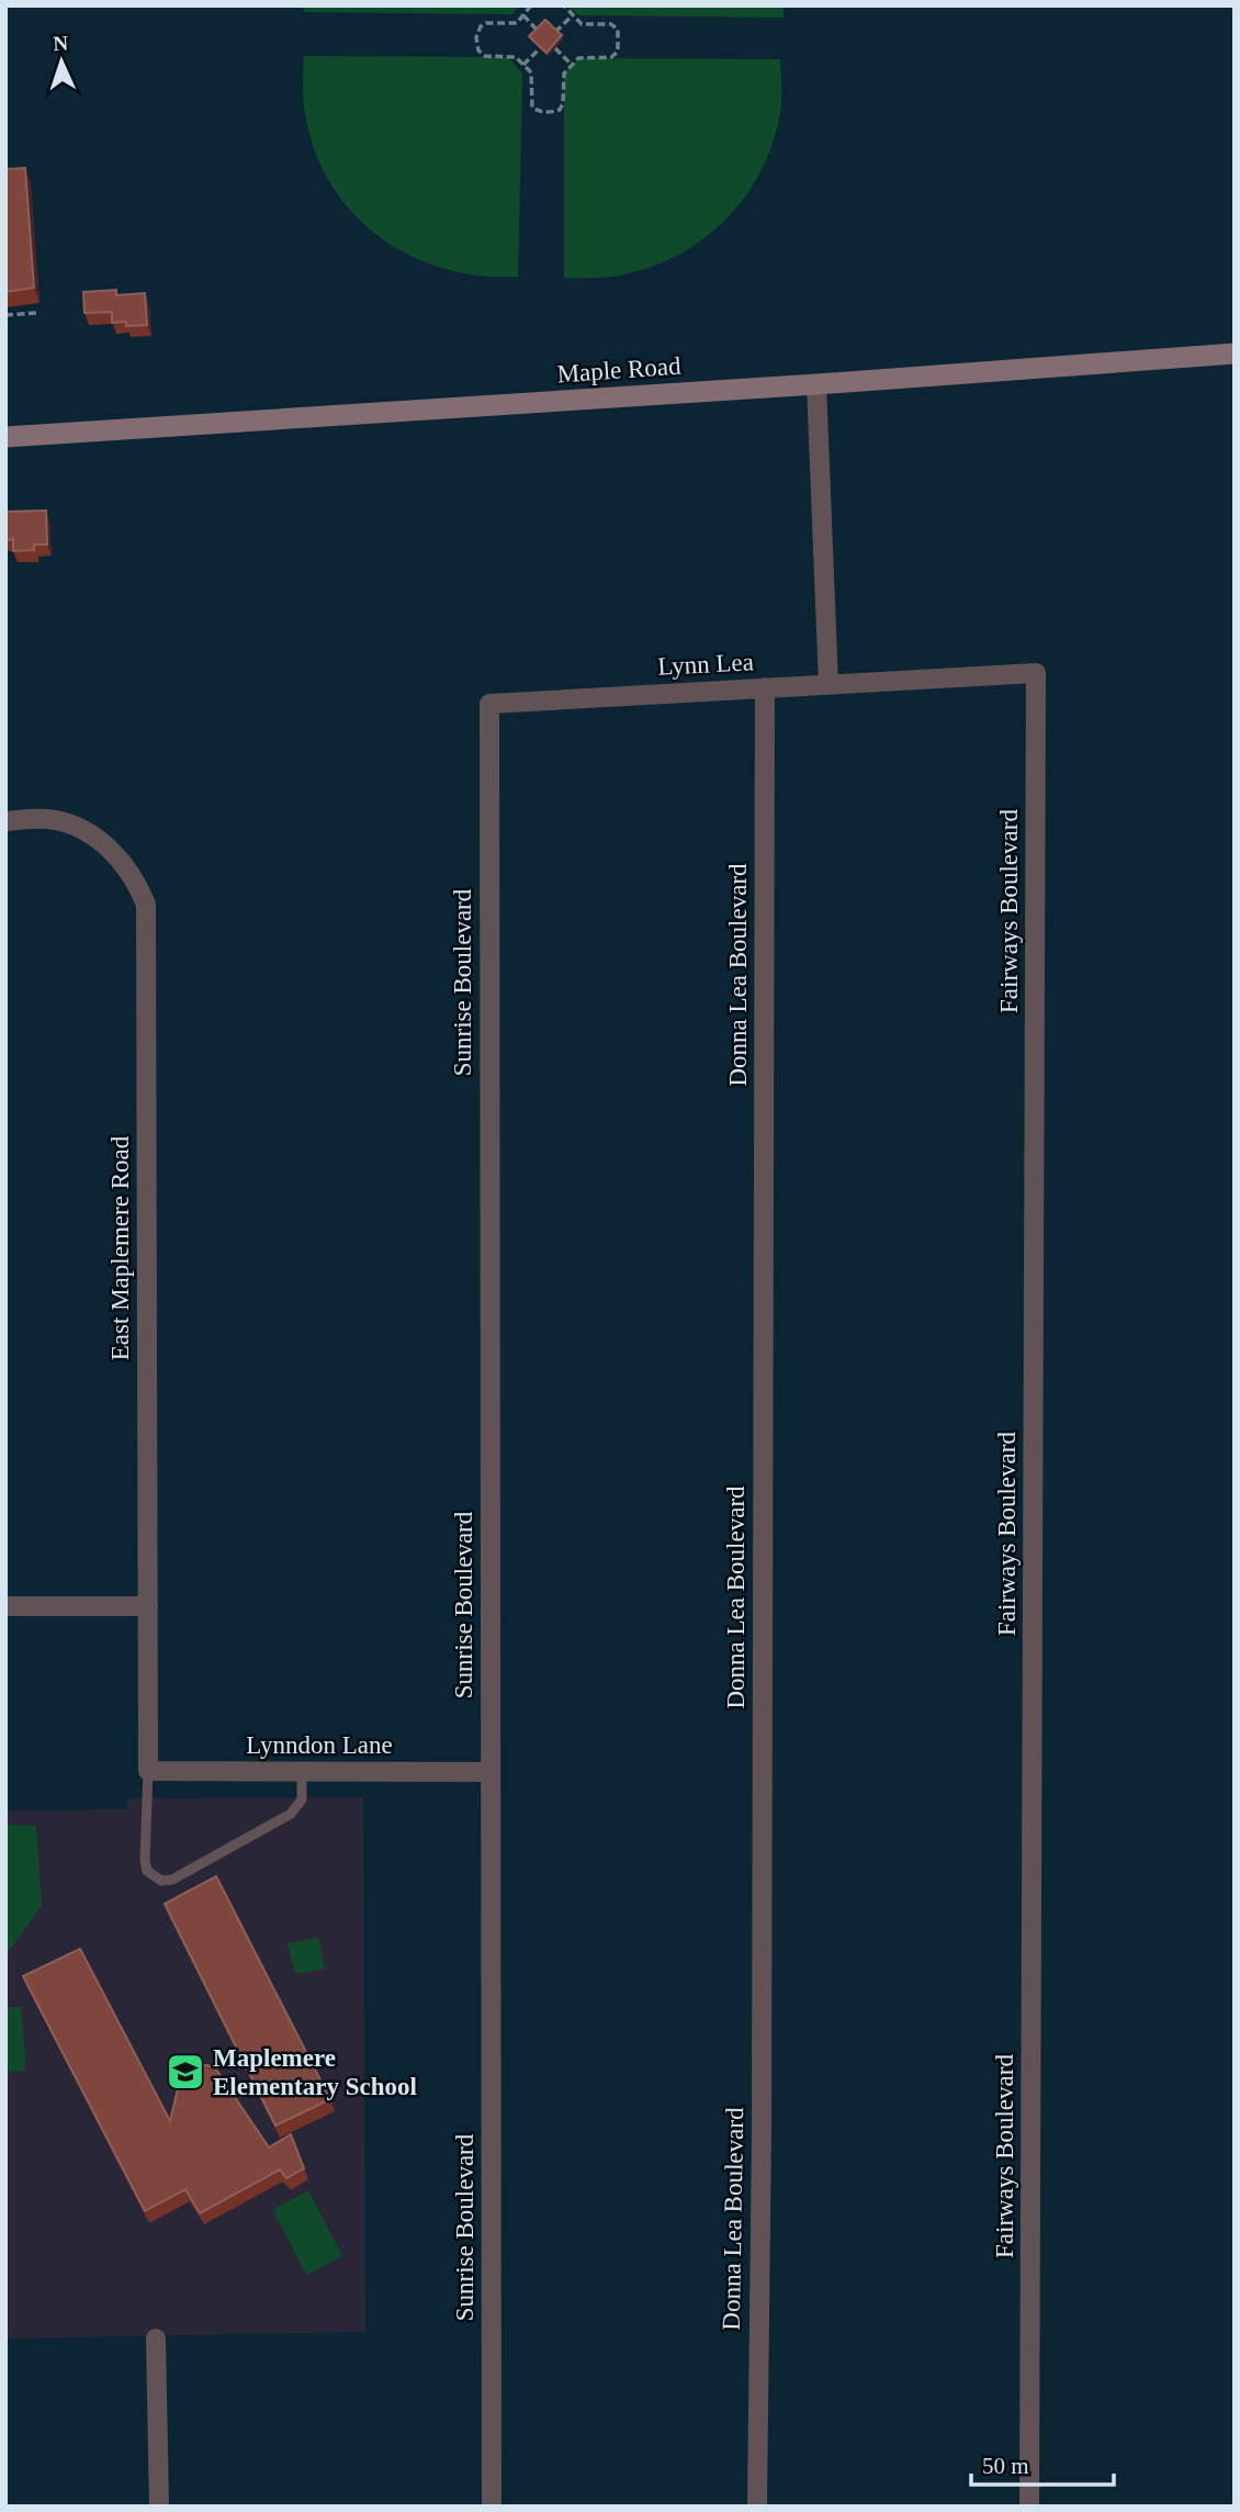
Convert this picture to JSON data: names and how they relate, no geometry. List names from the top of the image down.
{
  "streets": {
    "main road": ["Maple Road"],
    "street": [
      "Lynn Lea",
      "Fairways Boulevard",
      "Donna Lea Boulevard",
      "Sunrise Boulevard",
      "East Maplemere Road",
      "Lynndon Lane"
    ]
  },
  "crossings": [
    ["Lynn Lea", "Fairways Boulevard"],
    ["Lynn Lea", "Donna Lea Boulevard"],
    ["Lynn Lea", "Sunrise Boulevard"],
    ["Sunrise Boulevard", "Lynndon Lane"],
    ["East Maplemere Road", "Lynndon Lane"]
  ],
  "places": {
    "school or university": ["Maplemere Elementary School"]
  },
  "scale_bar": "50 m",
  "north": "top"
}
